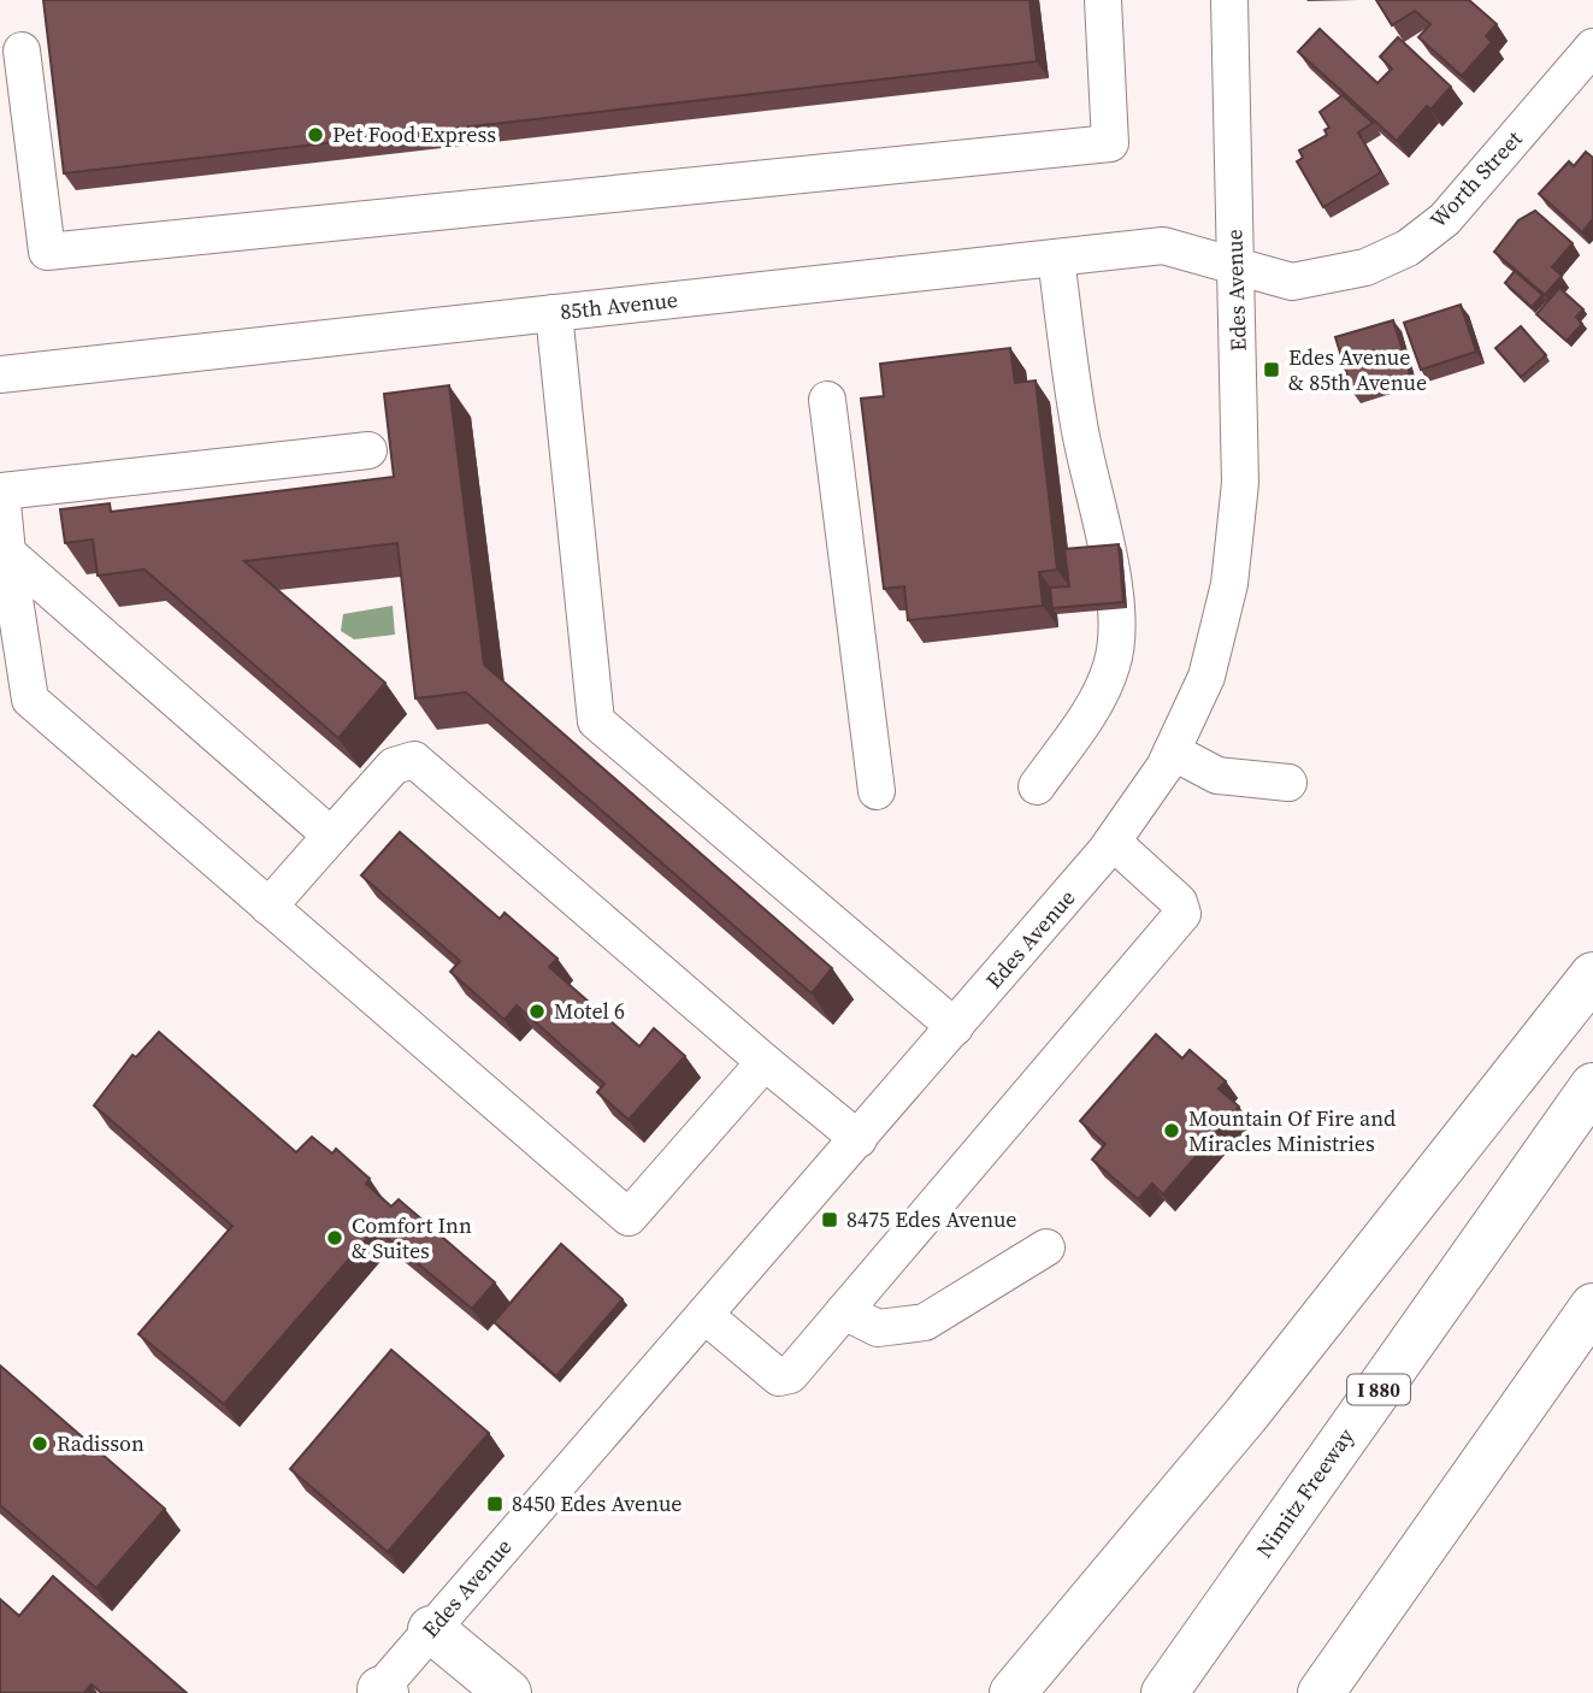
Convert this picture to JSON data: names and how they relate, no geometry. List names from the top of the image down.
{
  "streets": {
    "highway": ["I 880", "Nimitz Freeway"],
    "street": ["Worth Street", "Edes Avenue", "85th Avenue"]
  },
  "crossings": [
    ["Worth Street", "Edes Avenue"],
    ["Worth Street", "85th Avenue"],
    ["Edes Avenue", "85th Avenue"]
  ],
  "places": {
    "other": [
      "Pet Food Express",
      "Motel 6",
      "Mountain Of Fire and Miracles Ministries",
      "Comfort Inn & Suites",
      "Radisson"
    ],
    "transit": ["Edes Avenue & 85th Avenue", "8475 Edes Avenue", "8450 Edes Avenue"]
  }
}
